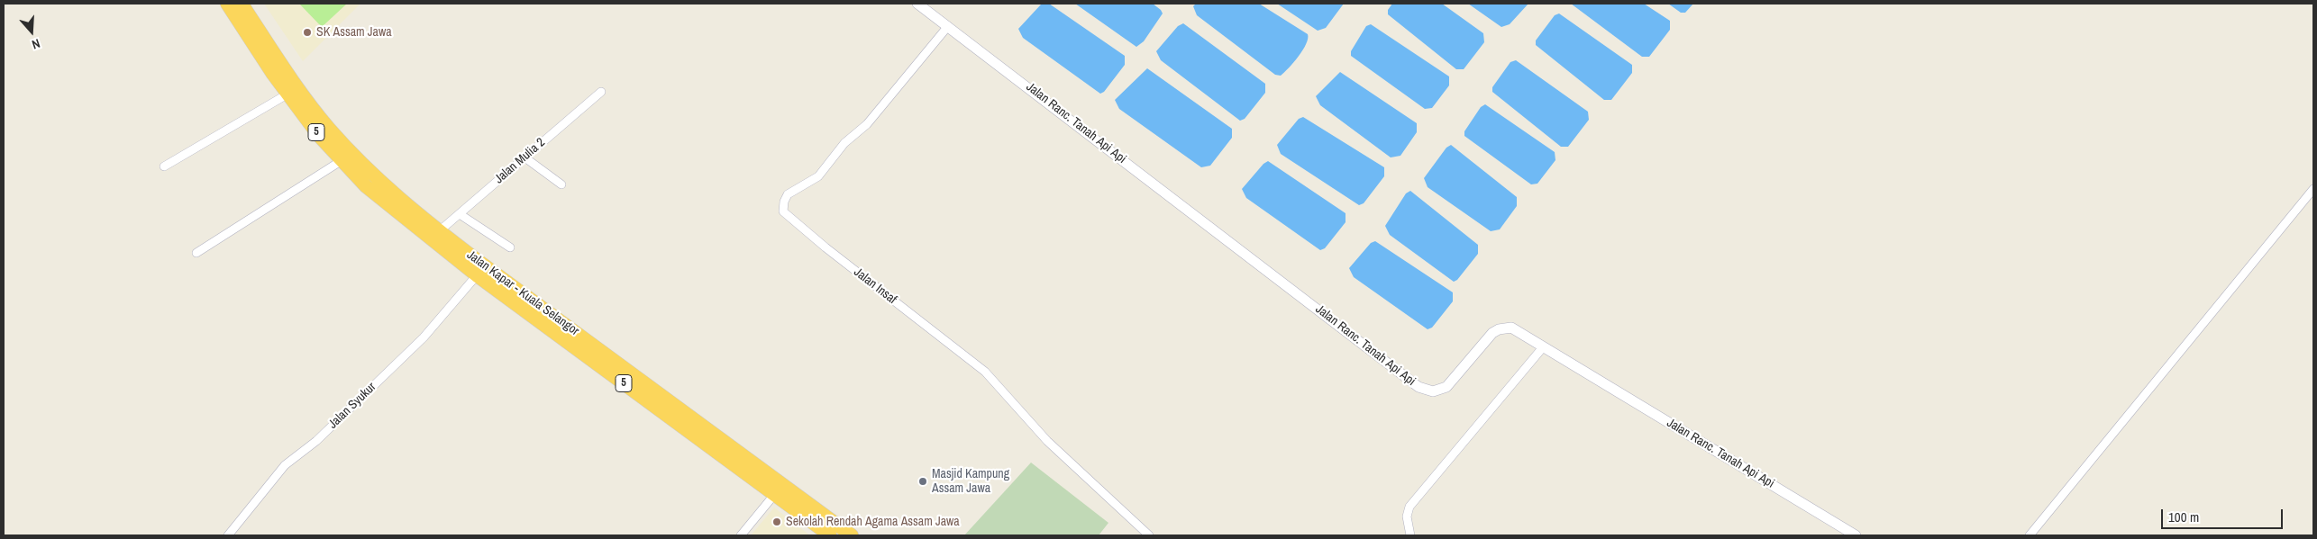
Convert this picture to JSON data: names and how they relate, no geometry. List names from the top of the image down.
{
  "streets": {
    "highway": ["5", "Jalan Kapar - Kuala Selangor"],
    "street": [
      "Jalan Ranc. Tanah Api Api",
      "Jalan Mulia 2",
      "Jalan Insaf",
      "Jalan Syukur"
    ]
  },
  "crossings": [
    ["Jalan Ranc. Tanah Api Api", "Jalan Insaf"],
    ["Jalan Mulia 2", "Jalan Kapar - Kuala Selangor"],
    ["Jalan Kapar - Kuala Selangor", "Jalan Syukur"]
  ],
  "places": ["SK Assam Jawa", "Masjid Kampung Assam Jawa", "Sekolah Rendah Agama Assam Jawa"],
  "scale_bar": "100 m",
  "north": "bottom"
}
